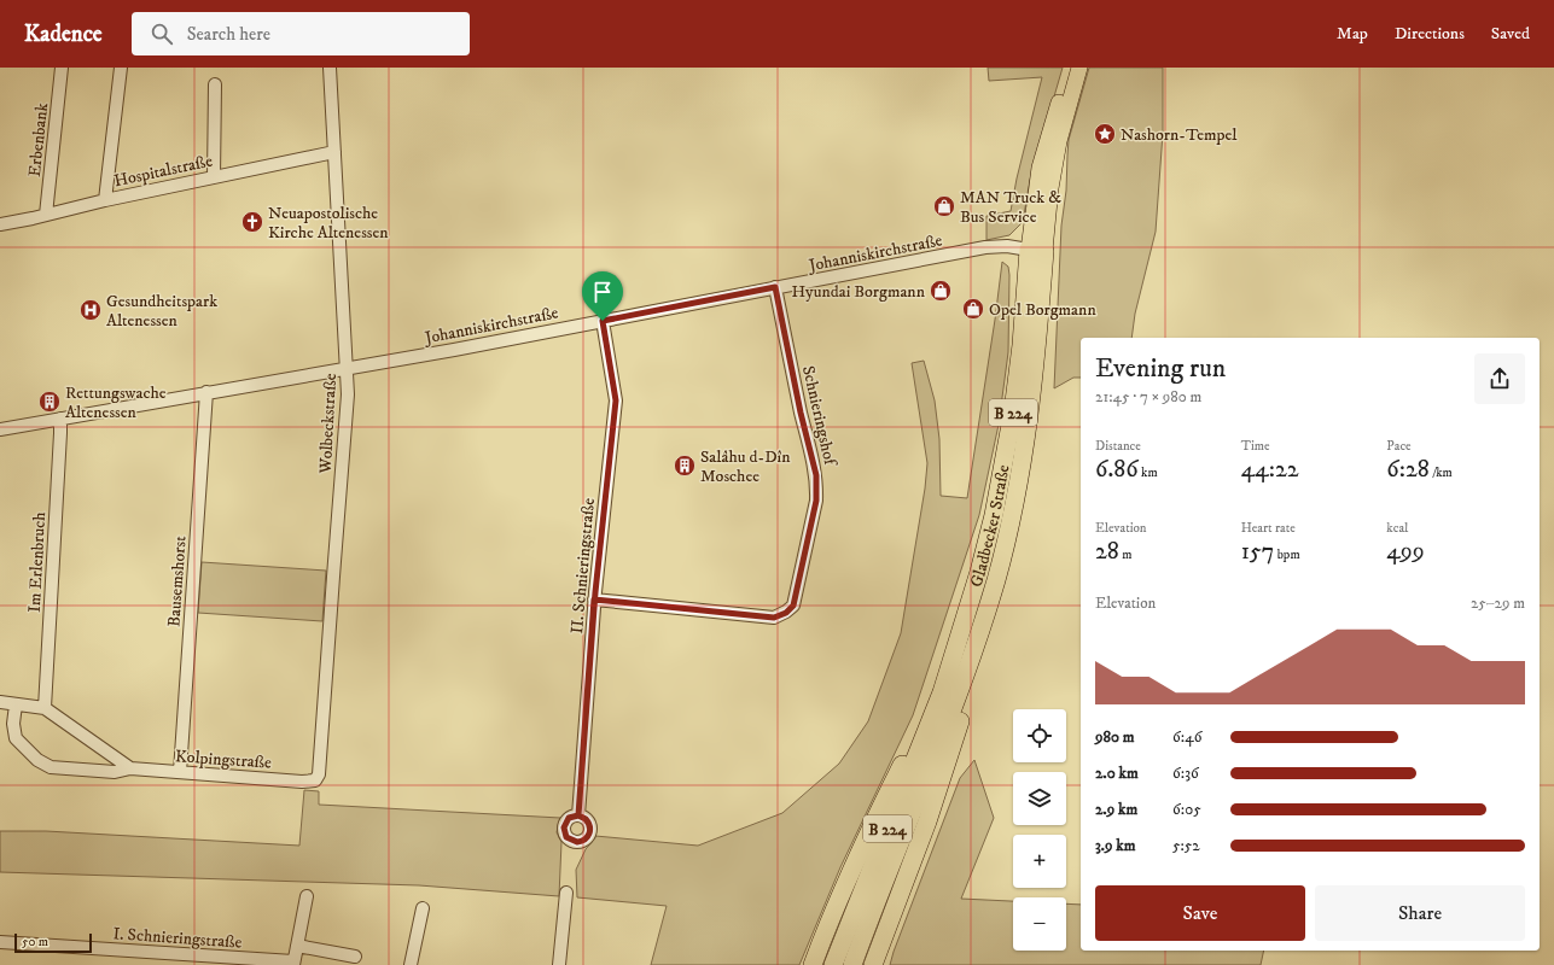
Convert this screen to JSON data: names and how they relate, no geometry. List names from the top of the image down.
{
  "streets": {
    "highway": ["B 224", "Gladbecker Straße"],
    "street": [
      "Erbenbank",
      "Hospitalstraße",
      "Johanniskirchstraße",
      "Schnieringshof",
      "Wolbeckstraße",
      "Im Erlenbruch",
      "II. Schnieringstraße",
      "Bausemshorst",
      "Kolpingstraße",
      "I. Schnieringstraße"
    ]
  },
  "crossings": [
    ["Erbenbank", "Hospitalstraße"],
    ["Hospitalstraße", "Wolbeckstraße"],
    ["Johanniskirchstraße", "Schnieringshof"],
    ["Johanniskirchstraße", "Wolbeckstraße"],
    ["Johanniskirchstraße", "Gladbecker Straße"],
    ["Johanniskirchstraße", "Im Erlenbruch"],
    ["Johanniskirchstraße", "II. Schnieringstraße"],
    ["Johanniskirchstraße", "Bausemshorst"],
    ["Schnieringshof", "II. Schnieringstraße"],
    ["Wolbeckstraße", "Kolpingstraße"],
    ["Bausemshorst", "Kolpingstraße"]
  ],
  "places": {
    "place": ["Nashorn-Tempel"],
    "shop": ["MAN Truck & Bus Service", "Hyundai Borgmann", "Opel Borgmann"],
    "church": ["Neuapostolische Kirche Altenessen"],
    "hospital": ["Gesundheitspark Altenessen"],
    "building": ["Rettungswache Altenessen", "Salâhu d-Dîn Moschee"]
  },
  "scale_bar": "50 m",
  "page": {
    "header": "Kadence",
    "search": "Search here",
    "nav": ["Map", "Directions", "Saved"],
    "heading": ["Evening run", "21:45 · 7 × 980 m"],
    "stats": [
      ["Distance", "6.86 km"],
      ["Time", "44:22"],
      ["Pace", "6:28 /km"],
      ["Elevation", "28 m"],
      ["Heart rate", "157 bpm"],
      ["kcal", "499"]
    ],
    "chart": ["Elevation", "25–29 m"],
    "map_buttons": ["+", "−"],
    "list": [
      {
        "name": "980 m",
        "note": "6:46"
      },
      {
        "name": "2.0 km",
        "note": "6:36"
      },
      {
        "name": "2.9 km",
        "note": "6:05"
      },
      {
        "name": "3.9 km",
        "note": "5:52"
      }
    ],
    "buttons": ["Save", "Share"],
    "scale": "50 m"
  }
}
